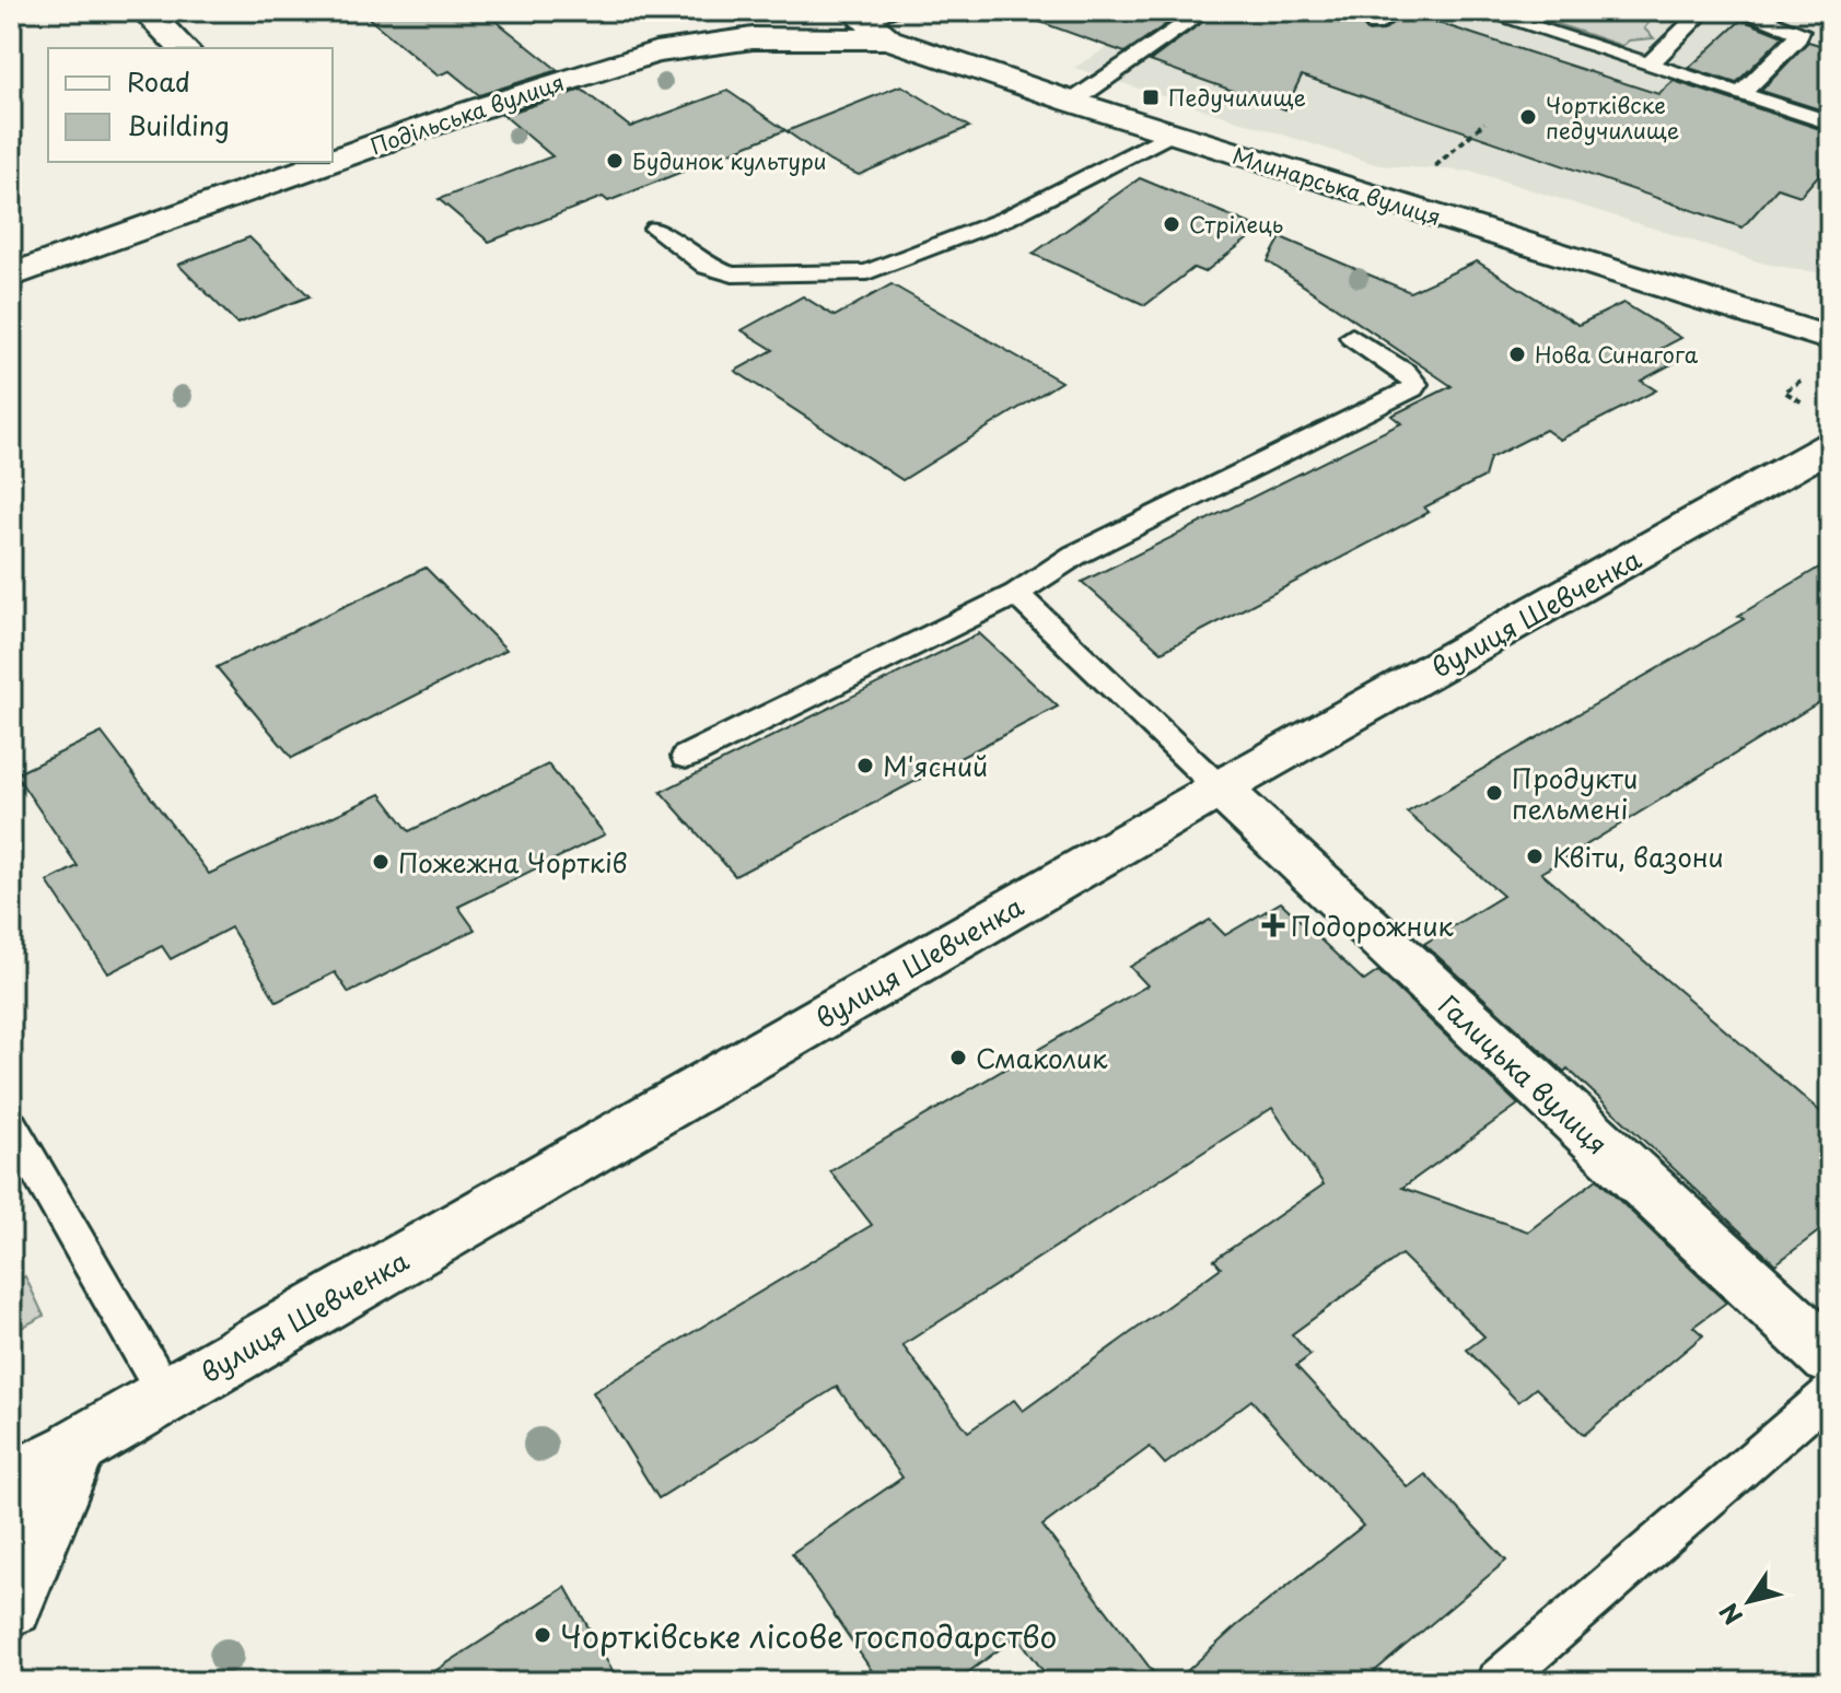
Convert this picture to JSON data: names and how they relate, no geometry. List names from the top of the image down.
{
  "streets": {
    "street": [
      "Подільська вулиця",
      "Млинарська вулиця",
      "вулиця Шевченка",
      "Галицька вулиця"
    ]
  },
  "crossings": [
    ["Подільська вулиця", "Млинарська вулиця"],
    ["вулиця Шевченка", "Галицька вулиця"]
  ],
  "places": {
    "transit": ["Педучилище"],
    "other": [
      "Чортківске педучилище",
      "Будинок культури",
      "Стрілець",
      "Нова Синагога",
      "М'ясний",
      "Продукти пельмені",
      "Квіти, вазони",
      "Пожежна Чортків",
      "Смаколик",
      "Чортківське лісове господарство"
    ],
    "health": ["Подорожник"]
  },
  "legend": ["Road", "Building"],
  "north": "bottom left"
}
